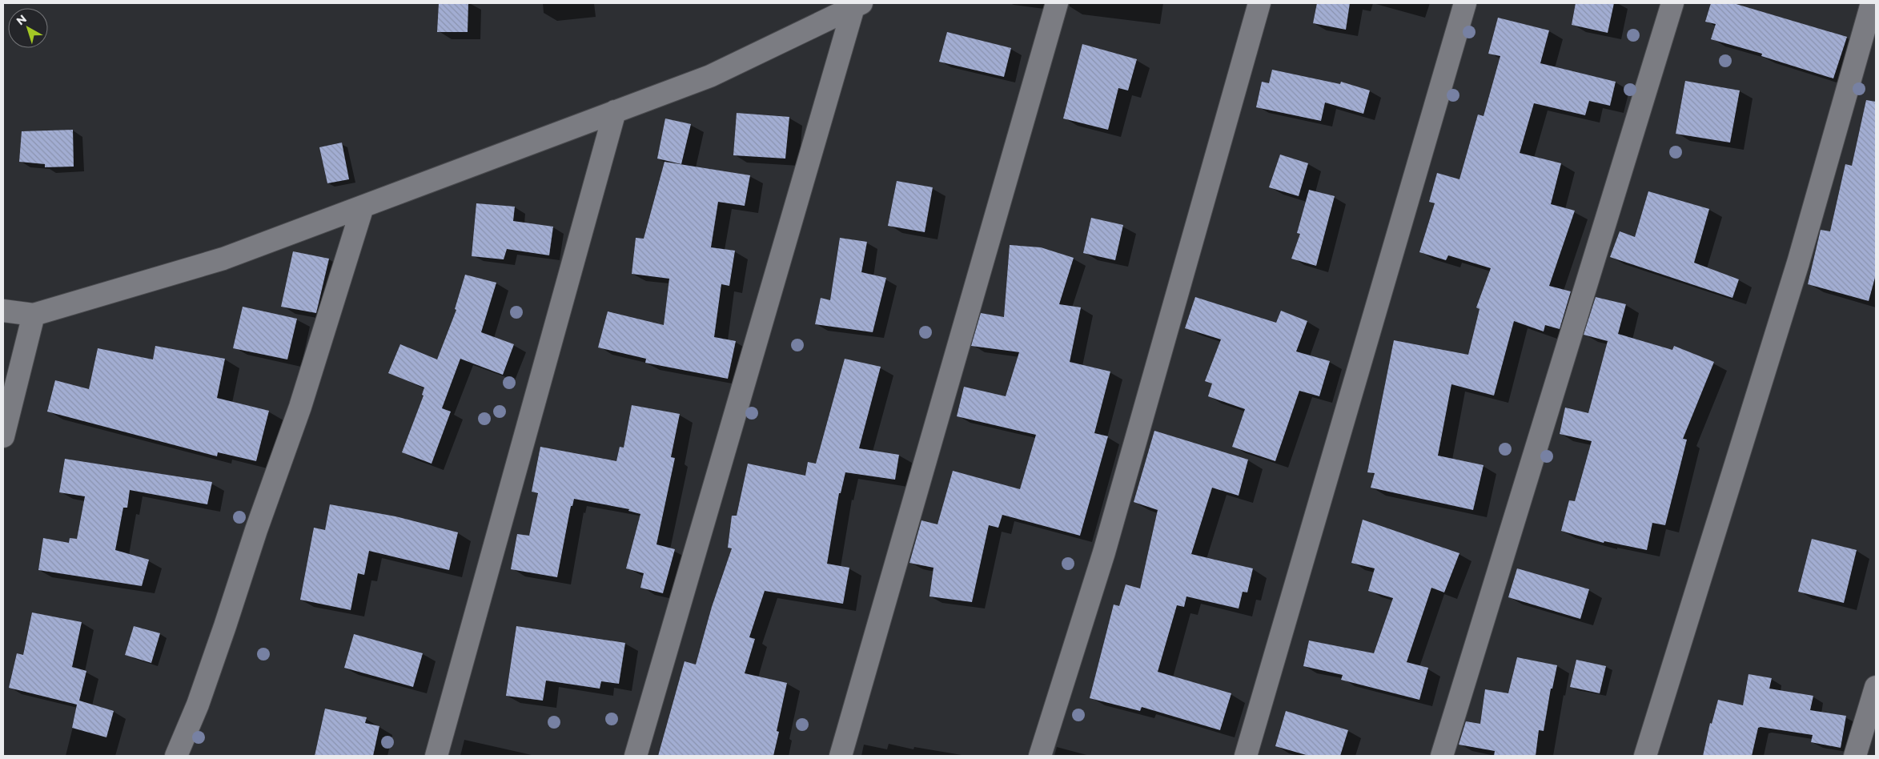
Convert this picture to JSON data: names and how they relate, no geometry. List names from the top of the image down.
{
  "north": "top left"
}
